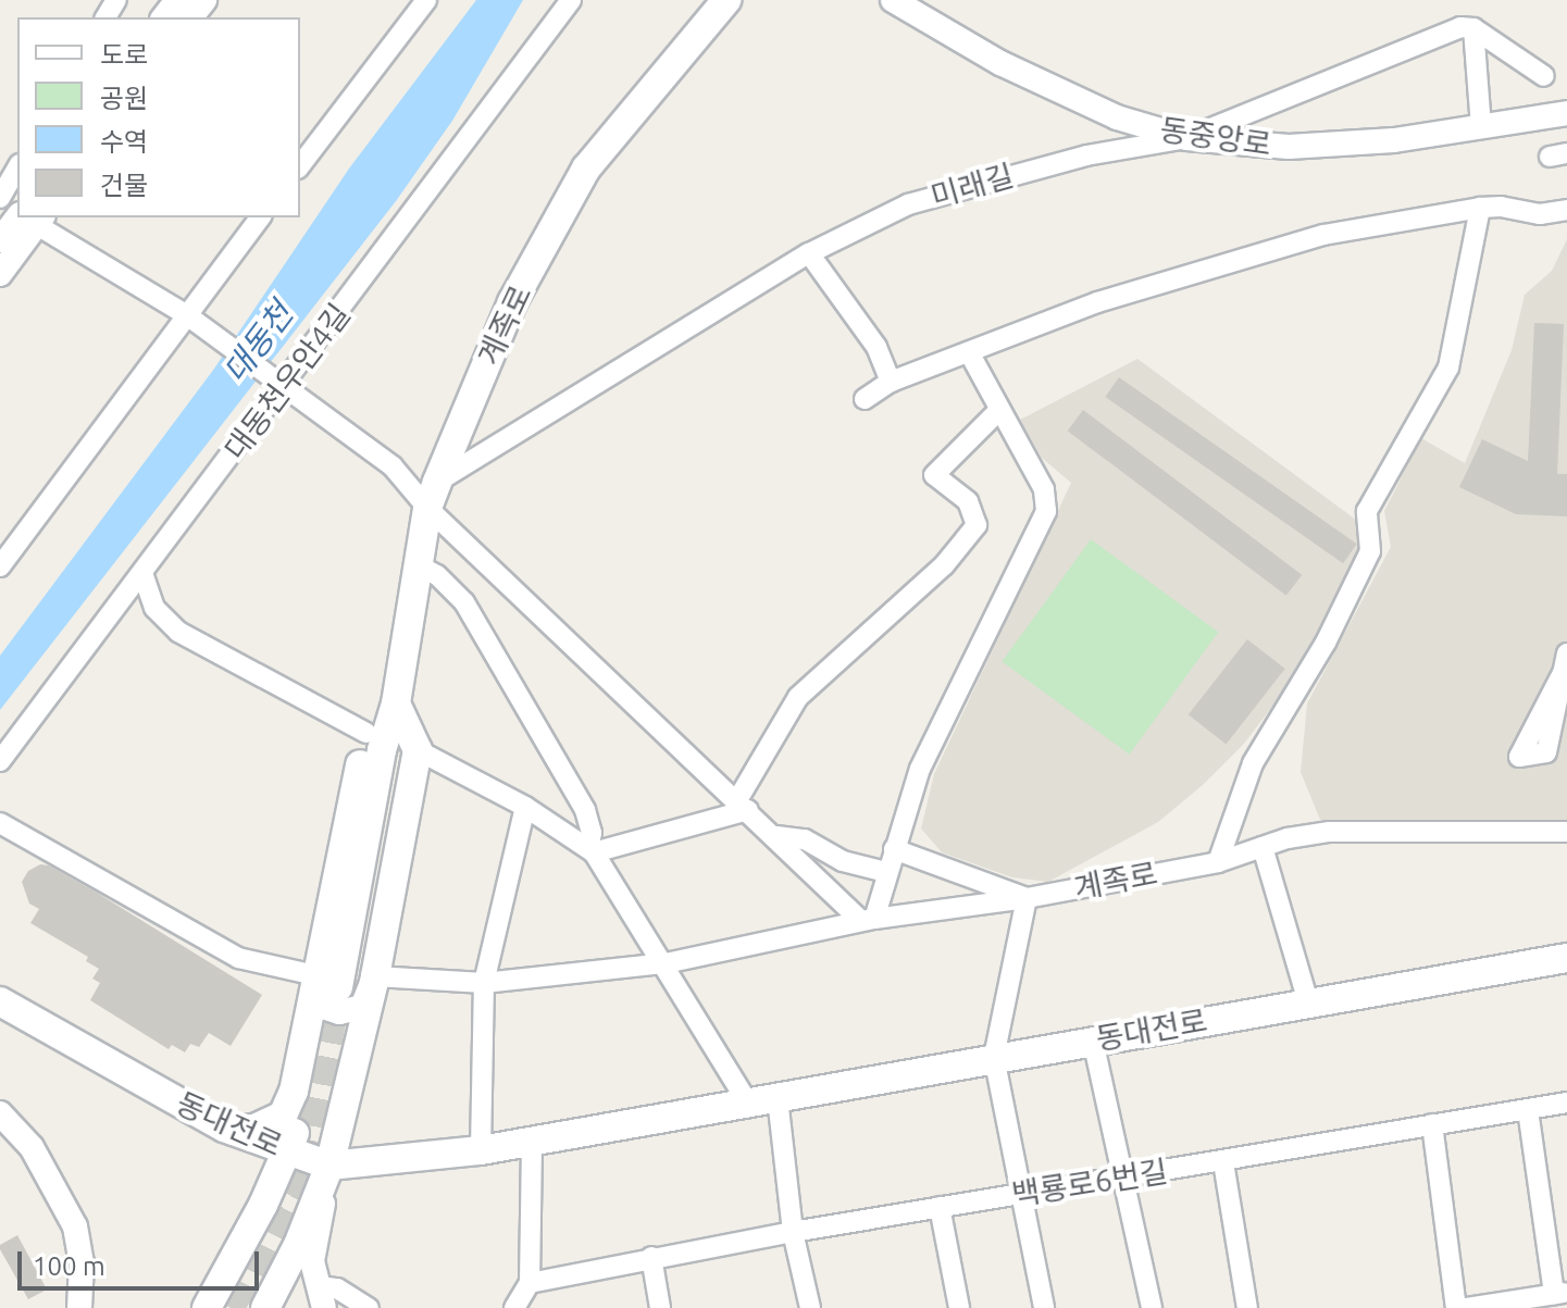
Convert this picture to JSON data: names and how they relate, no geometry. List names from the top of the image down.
{
  "streets": {
    "main road": ["계족로", "동대전로"],
    "street": [
      "동중앙로",
      "미래길",
      "대동천우안4길",
      "백룡로6번길"
    ]
  },
  "crossings": [
    ["동중앙로", "미래길"],
    ["미래길", "계족로"]
  ],
  "water": ["대동천"],
  "legend": [
    "도로",
    "공원",
    "수역",
    "건물"
  ],
  "scale_bar": "100 m"
}
